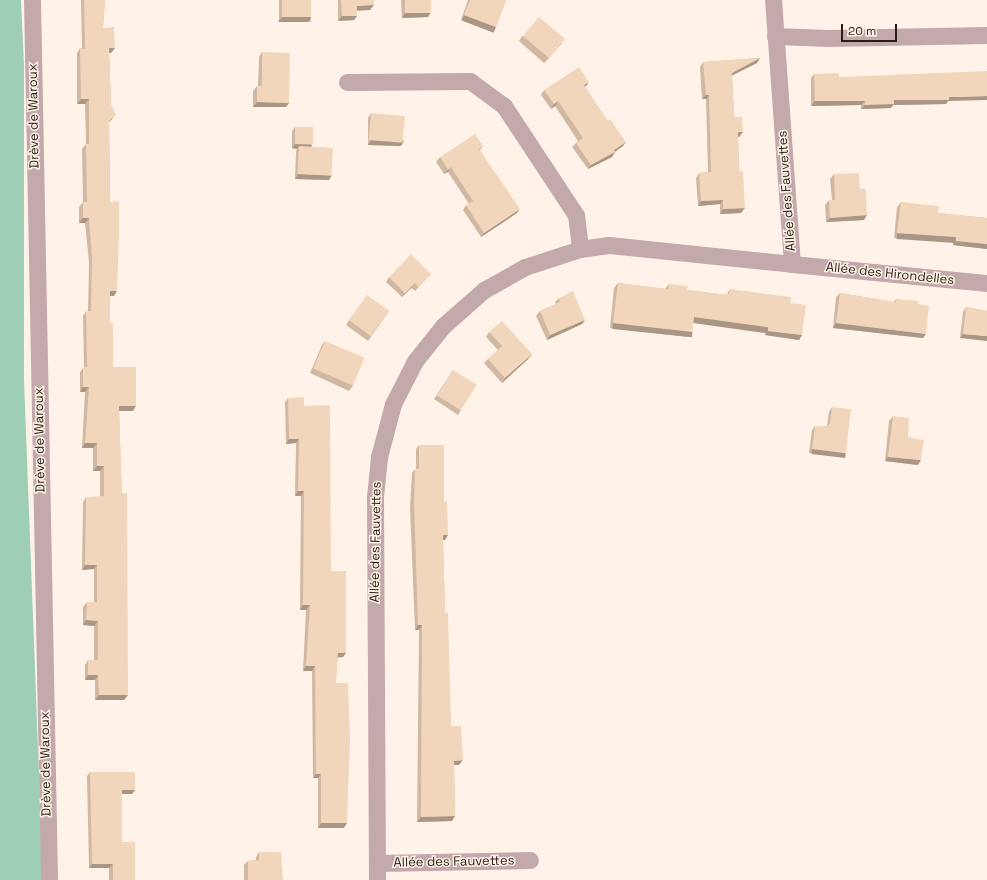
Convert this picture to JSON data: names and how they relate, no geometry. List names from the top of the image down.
{
  "streets": {
    "street": ["Drève de Waroux", "Allée des Fauvettes", "Allée des Hirondelles"]
  },
  "crossings": [
    ["Allée des Fauvettes", "Allée des Hirondelles"]
  ],
  "scale_bar": "20 m"
}
